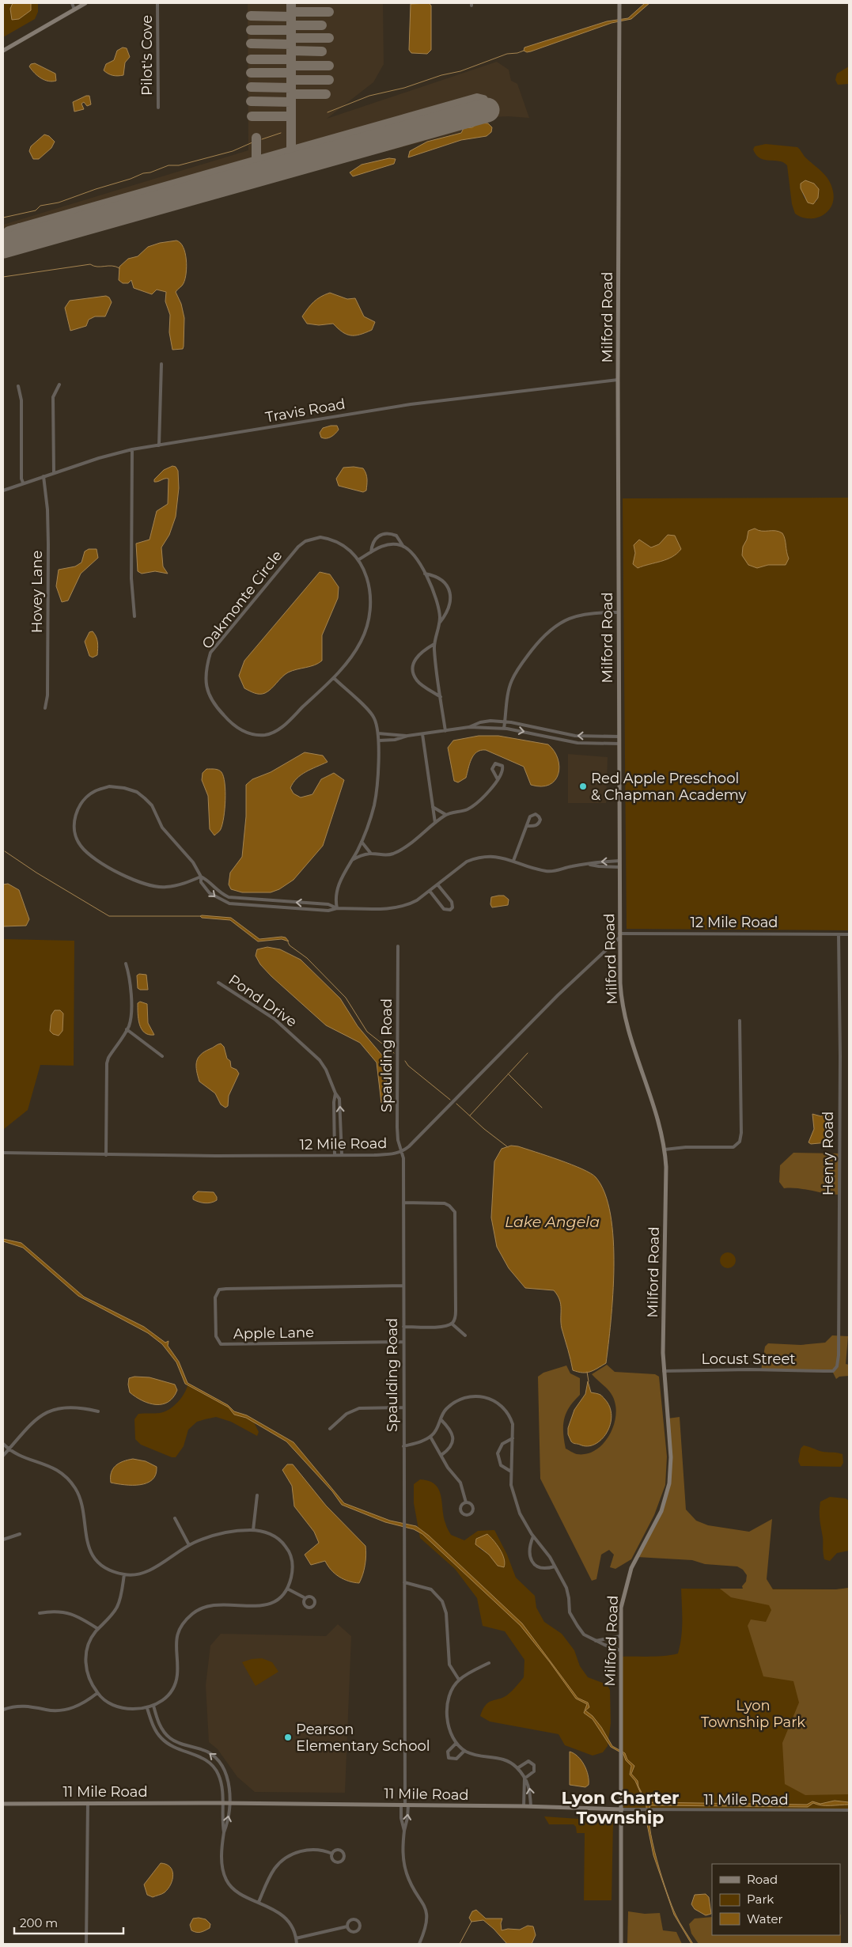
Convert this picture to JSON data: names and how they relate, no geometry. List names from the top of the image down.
{
  "streets": {
    "street": [
      "Pilot's Cove",
      "Milford Road",
      "Travis Road",
      "Hovey Lane",
      "Oakmonte Circle",
      "12 Mile Road",
      "Pond Drive",
      "Spaulding Road",
      "Henry Road",
      "Apple Lane",
      "Locust Street",
      "11 Mile Road"
    ]
  },
  "crossings": [
    ["Milford Road", "Travis Road"],
    ["Milford Road", "12 Mile Road"],
    ["Milford Road", "Locust Street"],
    ["Milford Road", "11 Mile Road"],
    ["Travis Road", "Hovey Lane"],
    ["12 Mile Road", "Pond Drive"],
    ["12 Mile Road", "Spaulding Road"],
    ["12 Mile Road", "Henry Road"],
    ["Spaulding Road", "Apple Lane"],
    ["Spaulding Road", "11 Mile Road"],
    ["Henry Road", "Locust Street"]
  ],
  "districts": ["Lyon Charter Township"],
  "water": ["Lake Angela"],
  "parks": ["Lyon Township Park"],
  "places": ["Red Apple Preschool & Chapman Academy", "Pearson Elementary School"],
  "legend": ["Road", "Park", "Water"],
  "scale_bar": "200 m"
}
